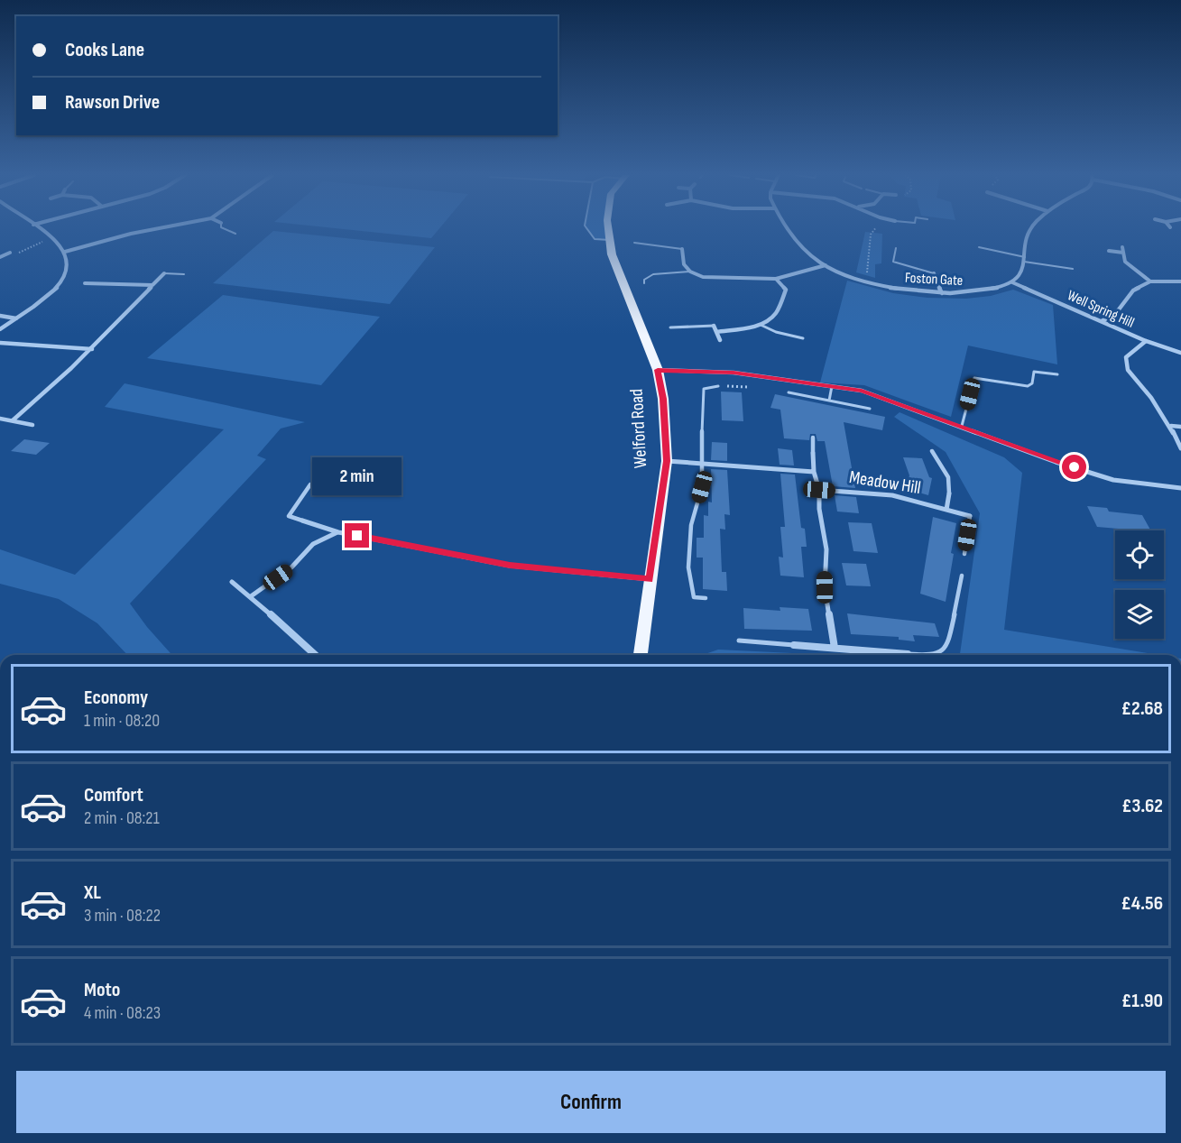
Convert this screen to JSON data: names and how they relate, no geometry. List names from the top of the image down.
{
  "streets": {
    "main road": ["Welford Road"],
    "street": ["Foston Gate", "Well Spring Hill", "Meadow Hill"]
  },
  "crossings": [
    ["Foston Gate", "Well Spring Hill"]
  ],
  "page": {
    "banner": ["Cooks Lane", "Rawson Drive"],
    "bubble": "2 min",
    "list": [
      {
        "name": "Economy",
        "note": "1 min · 08:20",
        "value": "£2.68"
      },
      {
        "name": "Comfort",
        "note": "2 min · 08:21",
        "value": "£3.62"
      },
      {
        "name": "XL",
        "note": "3 min · 08:22",
        "value": "£4.56"
      },
      {
        "name": "Moto",
        "note": "4 min · 08:23",
        "value": "£1.90"
      }
    ],
    "buttons": "Confirm"
  }
}
